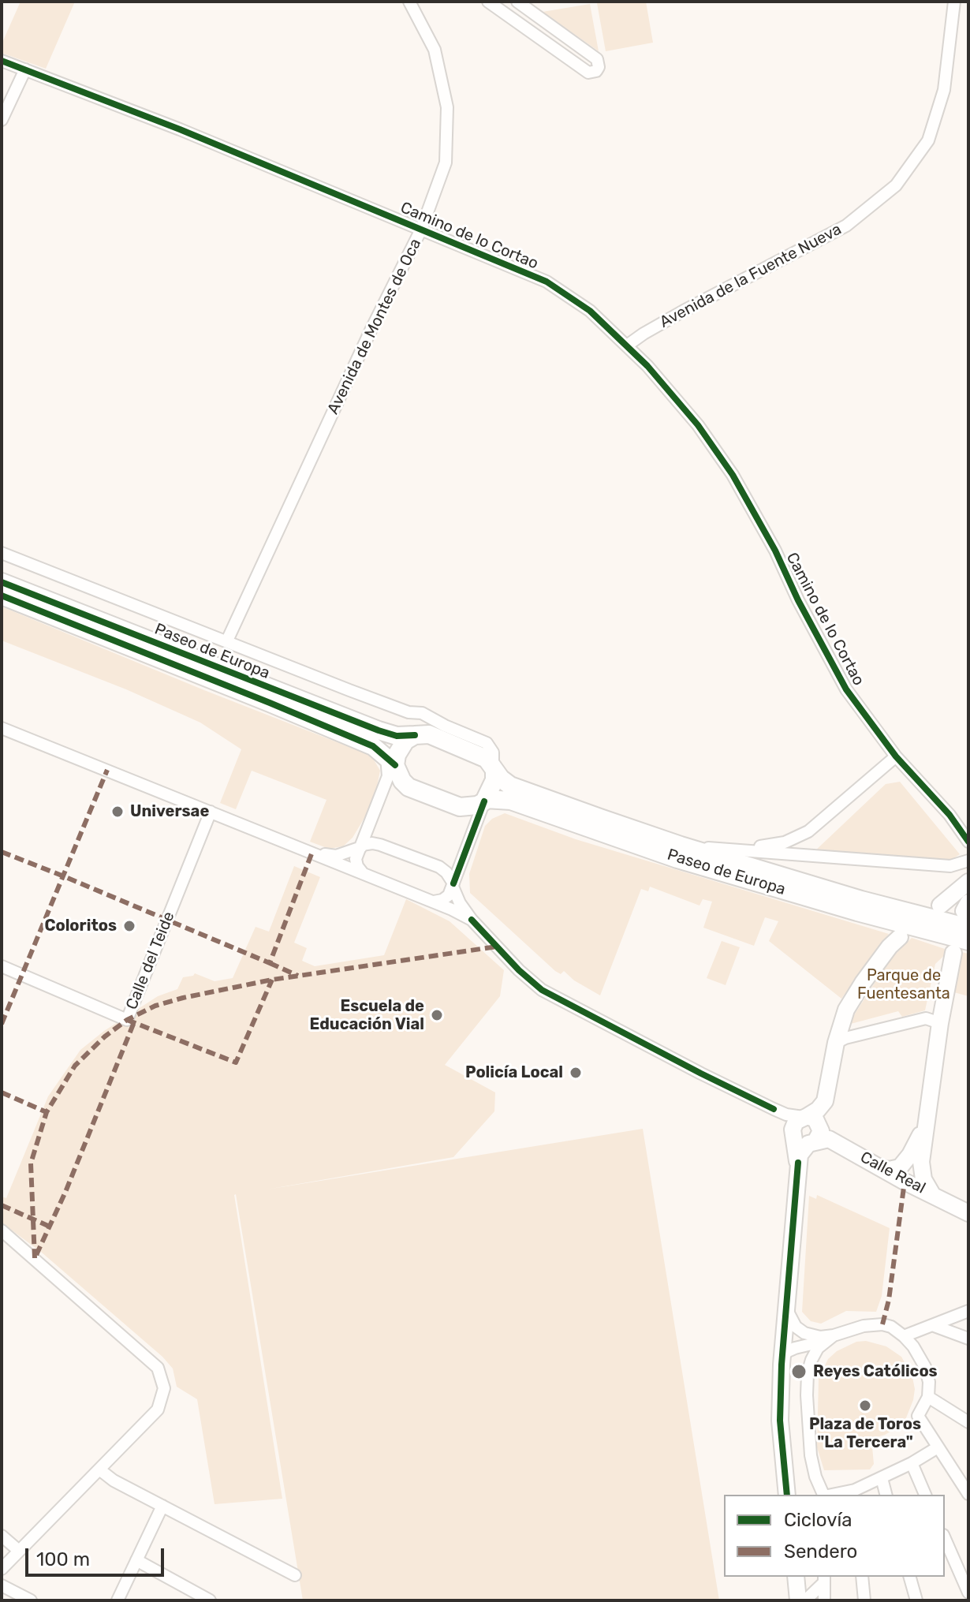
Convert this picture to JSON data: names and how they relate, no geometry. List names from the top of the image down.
{
  "streets": {
    "main road": ["Paseo de Europa", "Calle Real"],
    "street": [
      "Camino de lo Cortao",
      "Avenida de la Fuente Nueva",
      "Avenida de Montes de Oca",
      "Calle del Teide"
    ]
  },
  "crossings": [
    ["Camino de lo Cortao", "Avenida de la Fuente Nueva"],
    ["Camino de lo Cortao", "Avenida de Montes de Oca"]
  ],
  "parks": ["Parque de Fuentesanta"],
  "places": [
    "Universae",
    "Coloritos",
    "Escuela de Educación Vial",
    "Policía Local",
    "Reyes Católicos",
    "Plaza de Toros \"La Tercera\""
  ],
  "legend": ["Ciclovía", "Sendero"],
  "scale_bar": "100 m"
}
